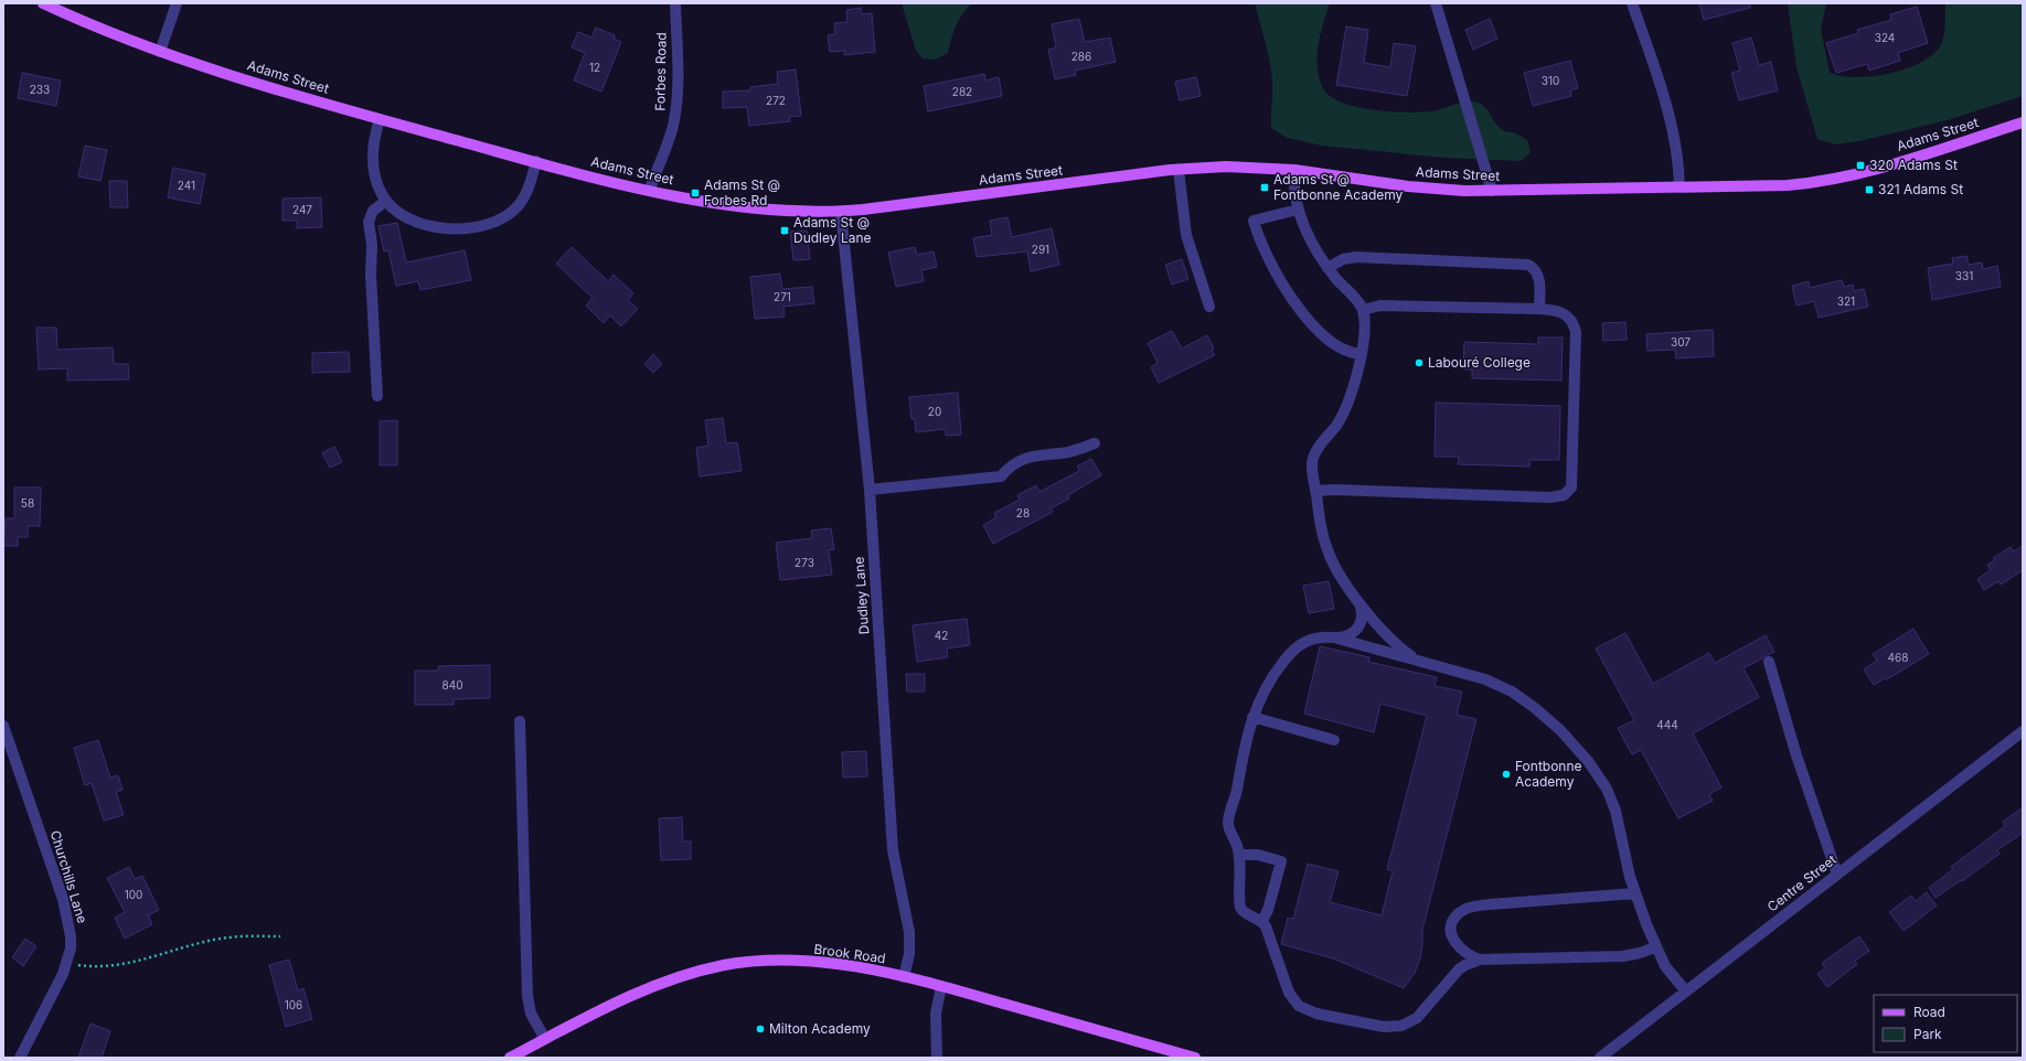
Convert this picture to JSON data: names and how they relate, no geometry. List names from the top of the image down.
{
  "streets": {
    "main road": ["Adams Street", "Brook Road"],
    "street": [
      "Forbes Road",
      "Dudley Lane",
      "Churchills Lane",
      "Centre Street"
    ]
  },
  "crossings": [
    ["Forbes Road", "Adams Street"],
    ["Adams Street", "Dudley Lane"],
    ["Dudley Lane", "Brook Road"]
  ],
  "places": {
    "transit": [
      "320 Adams St",
      "Adams St @ Fontbonne Academy",
      "321 Adams St",
      "Adams St @ Forbes Rd",
      "Adams St @ Dudley Lane"
    ],
    "other": ["Labouré College", "Fontbonne Academy", "Milton Academy"]
  },
  "house_numbers": [
    "324",
    "286",
    "12",
    "310",
    "233",
    "282",
    "272",
    "241",
    "247",
    "291",
    "331",
    "271",
    "321",
    "307",
    "20",
    "58",
    "28",
    "273",
    "42",
    "468",
    "840",
    "444",
    "100",
    "106"
  ],
  "legend": ["Road", "Park"]
}
